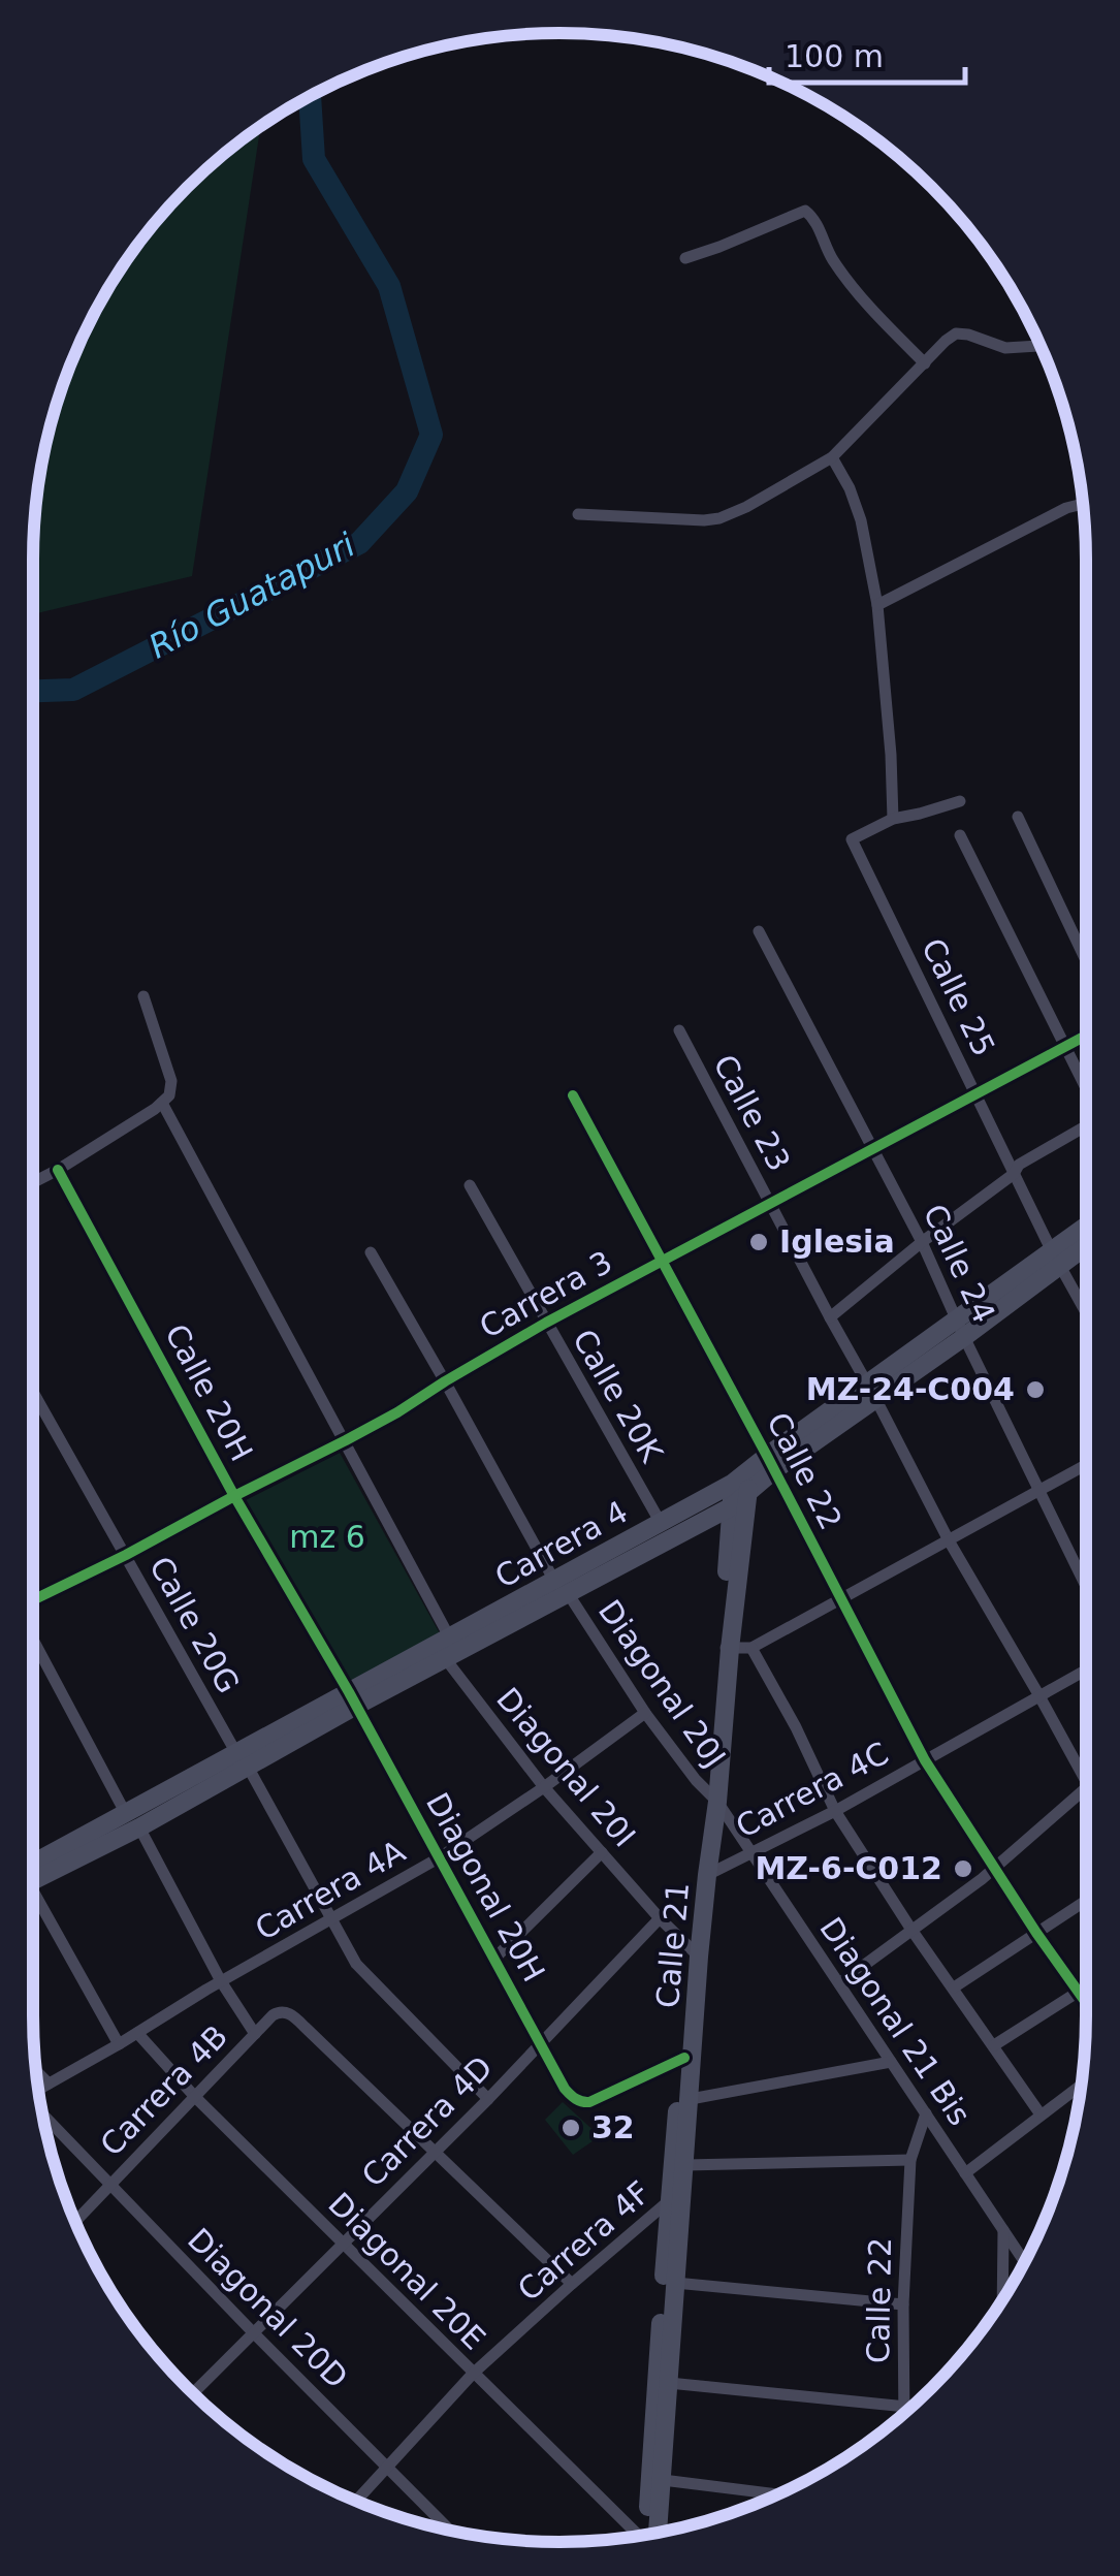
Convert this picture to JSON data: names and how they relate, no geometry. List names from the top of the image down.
{
  "streets": {
    "main road": ["Carrera 4", "Calle 21"],
    "street": [
      "Calle 25",
      "Calle 23",
      "Calle 24",
      "Carrera 3",
      "Calle 20H",
      "Calle 20K",
      "Calle 22",
      "Calle 20G",
      "Diagonal 20J",
      "Diagonal 20I",
      "Carrera 4C",
      "Diagonal 20H",
      "Carrera 4A",
      "Diagonal 21 Bis",
      "Carrera 4B",
      "Carrera 4D",
      "Carrera 4F",
      "Diagonal 20E",
      "Diagonal 20D"
    ]
  },
  "crossings": [
    ["Calle 25", "Carrera 3"],
    ["Calle 25", "Carrera 4"],
    ["Calle 23", "Carrera 3"],
    ["Calle 23", "Carrera 4"],
    ["Calle 23", "Carrera 4C"],
    ["Calle 24", "Carrera 3"],
    ["Calle 24", "Carrera 4"],
    ["Carrera 3", "Calle 20H"],
    ["Carrera 3", "Calle 20K"],
    ["Carrera 3", "Calle 22"],
    ["Carrera 3", "Calle 20G"],
    ["Carrera 3", "Diagonal 20J"],
    ["Calle 20H", "Carrera 4"],
    ["Calle 20H", "Diagonal 20H"],
    ["Calle 20K", "Carrera 4"],
    ["Calle 22", "Carrera 4"],
    ["Calle 22", "Carrera 4C"],
    ["Calle 22", "Diagonal 21 Bis"],
    ["Calle 22", "Carrera 4F"],
    ["Carrera 4", "Calle 20G"],
    ["Carrera 4", "Diagonal 20J"],
    ["Carrera 4", "Diagonal 20I"],
    ["Carrera 4", "Diagonal 20H"],
    ["Carrera 4", "Calle 21"],
    ["Calle 20G", "Carrera 4A"],
    ["Calle 20G", "Carrera 4D"],
    ["Diagonal 20J", "Carrera 4A"],
    ["Diagonal 20J", "Calle 21"],
    ["Diagonal 20J", "Diagonal 21 Bis"],
    ["Diagonal 20I", "Carrera 4A"],
    ["Diagonal 20I", "Calle 21"],
    ["Diagonal 20I", "Carrera 4D"],
    ["Carrera 4C", "Calle 21"],
    ["Carrera 4C", "Diagonal 21 Bis"],
    ["Diagonal 20H", "Carrera 4A"],
    ["Diagonal 20H", "Calle 21"],
    ["Diagonal 20H", "Carrera 4D"],
    ["Carrera 4A", "Diagonal 20E"],
    ["Calle 21", "Diagonal 21 Bis"],
    ["Calle 21", "Carrera 4F"],
    ["Carrera 4B", "Carrera 4D"],
    ["Carrera 4B", "Diagonal 20E"],
    ["Carrera 4B", "Diagonal 20D"],
    ["Carrera 4D", "Diagonal 20E"],
    ["Carrera 4D", "Diagonal 20D"],
    ["Carrera 4F", "Diagonal 20E"],
    ["Carrera 4F", "Diagonal 20D"]
  ],
  "water": ["Río Guatapuri"],
  "parks": ["mz 6"],
  "places": [
    "Iglesia",
    "MZ-24-C004",
    "MZ-6-C012",
    "32"
  ],
  "scale_bar": "100 m"
}
